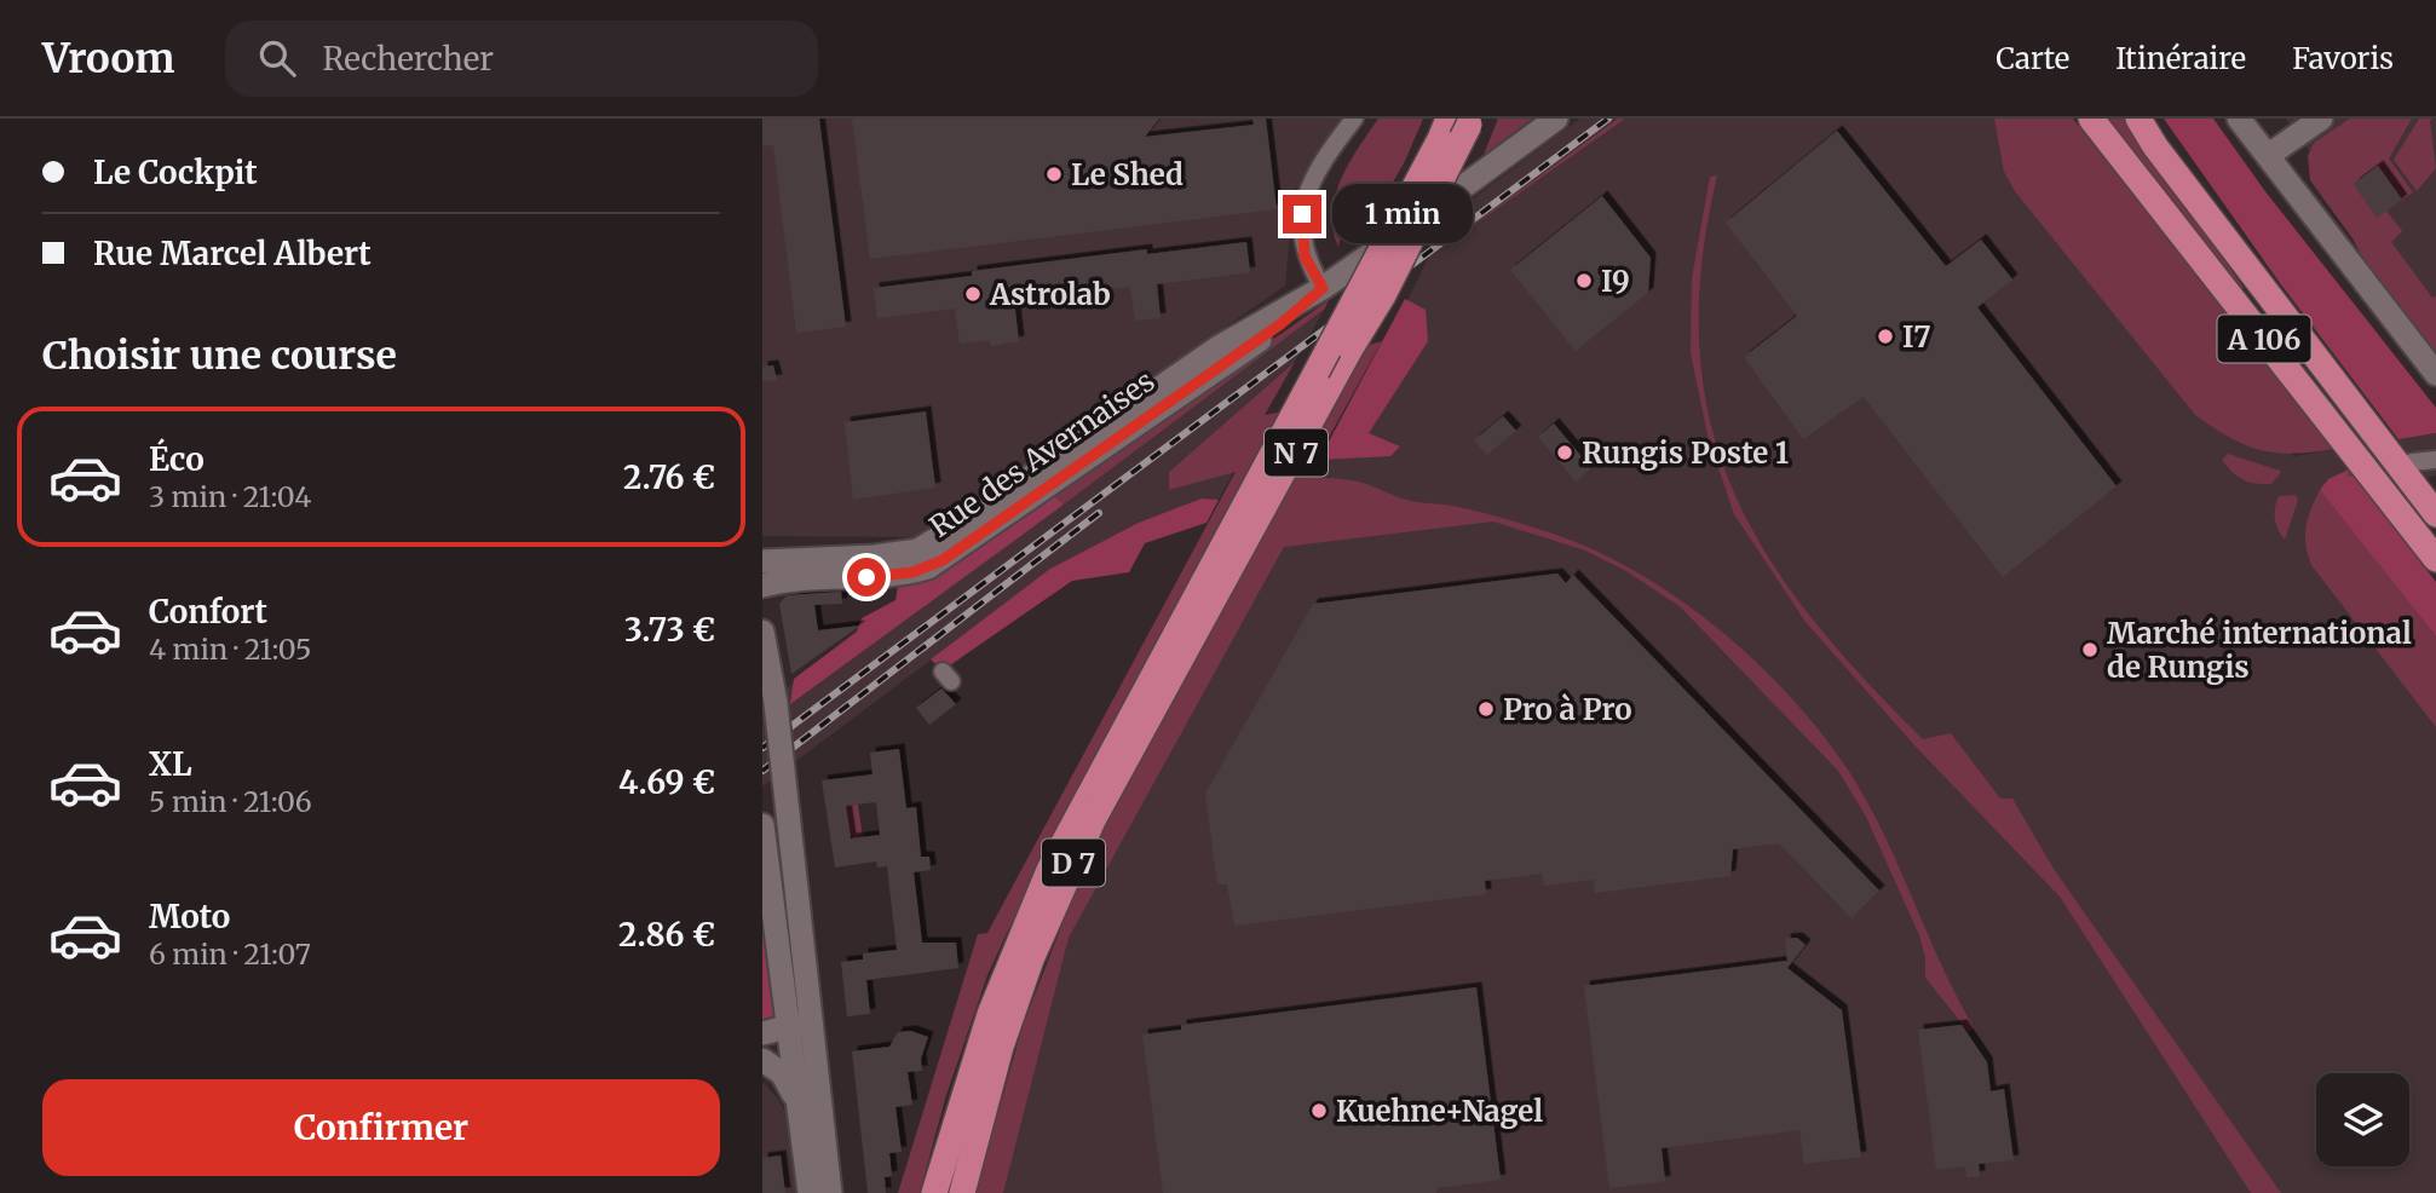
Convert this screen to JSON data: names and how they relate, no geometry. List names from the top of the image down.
{
  "streets": {
    "highway": ["A 106", "N 7", "D 7"],
    "main road": ["Rue des Avernaises"]
  },
  "crossings": [
    ["N 7", "D 7"]
  ],
  "places": [
    "Le Shed",
    "I9",
    "Astrolab",
    "I7",
    "Rungis Poste 1",
    "Marché international de Rungis",
    "Pro à Pro",
    "Kuehne+Nagel"
  ],
  "page": {
    "header": "Vroom",
    "search": "Rechercher",
    "nav": ["Carte", "Itinéraire", "Favoris"],
    "banner": ["Le Cockpit", "Rue Marcel Albert"],
    "bubble": "1 min",
    "heading": "Choisir une course",
    "list": [
      {
        "name": "Éco",
        "note": "3 min · 21:04",
        "value": "2.76 €"
      },
      {
        "name": "Confort",
        "note": "4 min · 21:05",
        "value": "3.73 €"
      },
      {
        "name": "XL",
        "note": "5 min · 21:06",
        "value": "4.69 €"
      },
      {
        "name": "Moto",
        "note": "6 min · 21:07",
        "value": "2.86 €"
      }
    ],
    "buttons": "Confirmer"
  }
}
